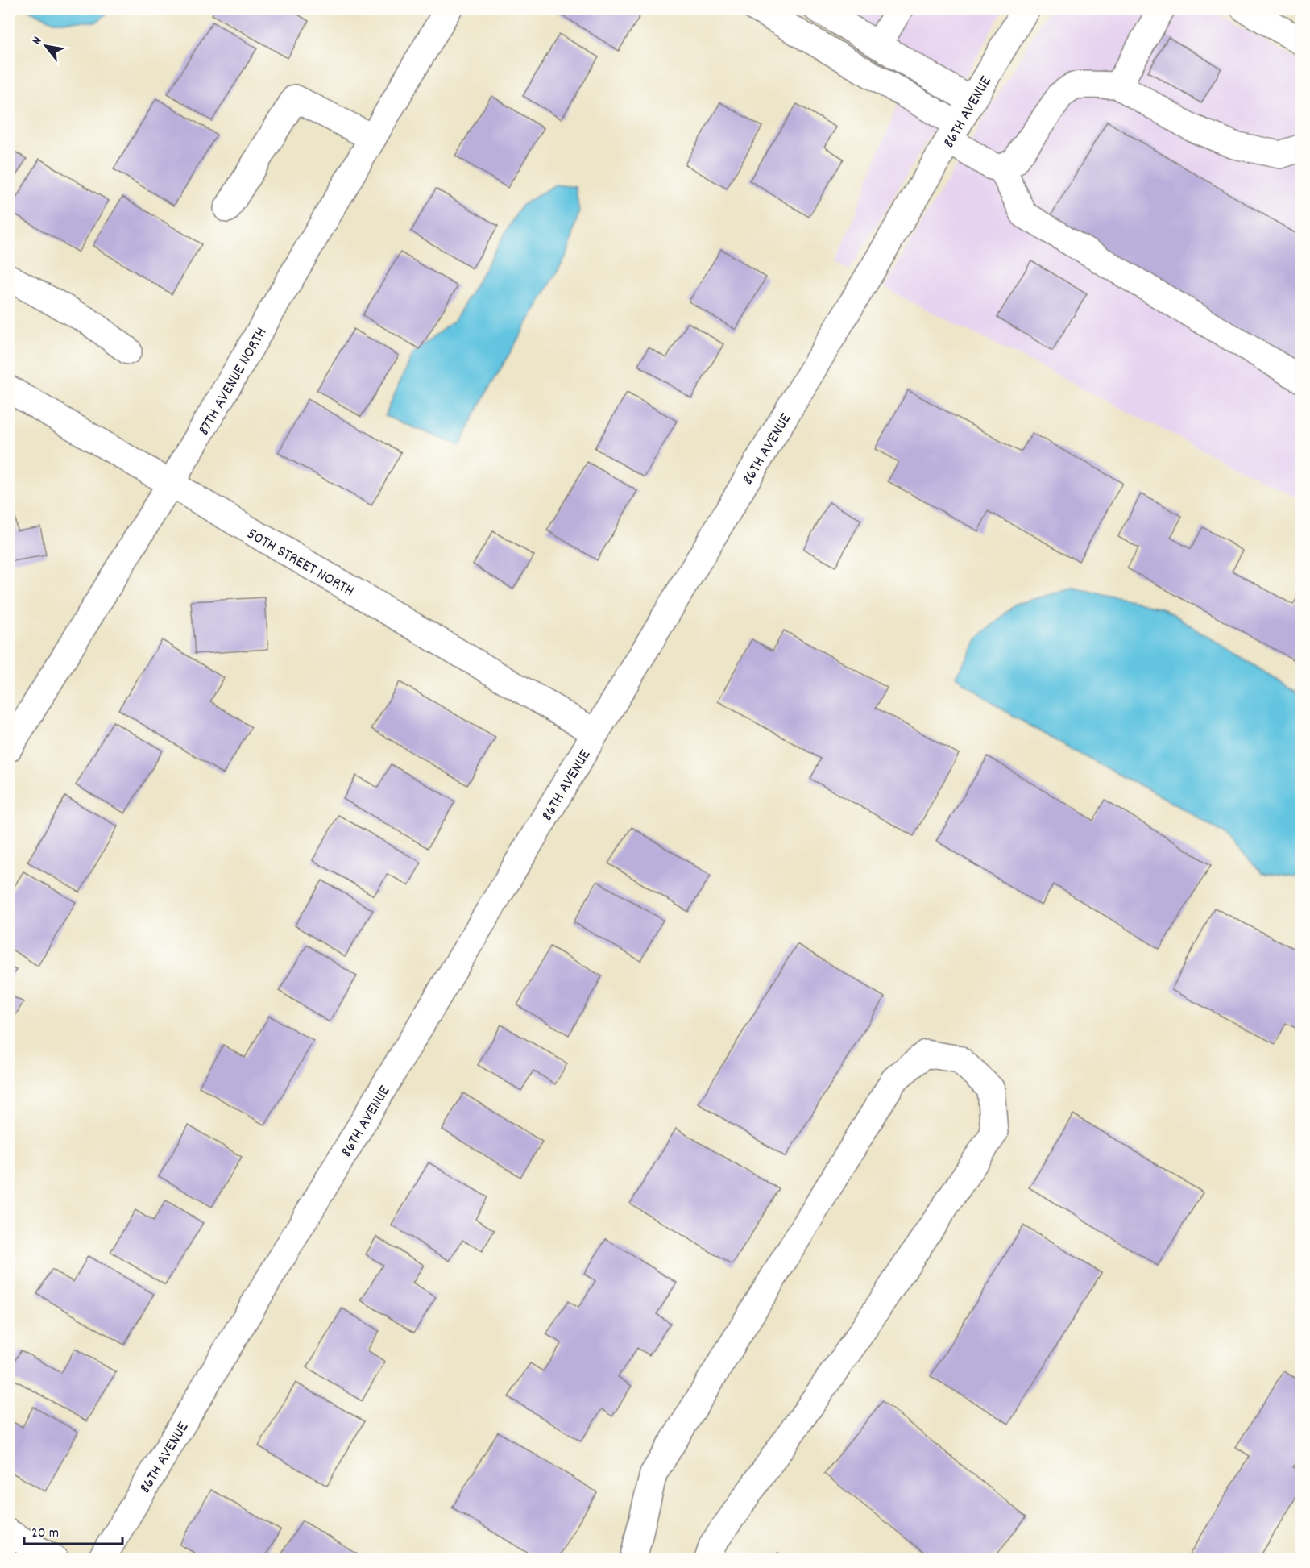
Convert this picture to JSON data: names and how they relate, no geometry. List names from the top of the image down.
{
  "streets": {
    "street": ["86TH AVENUE", "87TH AVENUE NORTH", "50TH STREET NORTH"]
  },
  "crossings": [
    ["86TH AVENUE", "50TH STREET NORTH"],
    ["87TH AVENUE NORTH", "50TH STREET NORTH"]
  ],
  "scale_bar": "20 m",
  "north": "top left"
}
